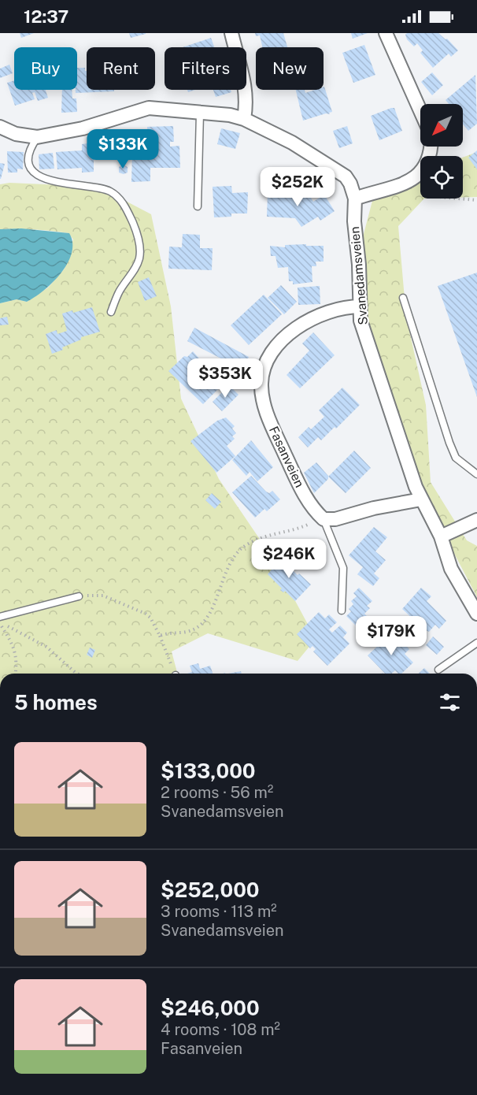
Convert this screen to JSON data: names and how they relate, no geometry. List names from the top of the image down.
{
  "streets": {
    "street": ["Svanedamsveien", "Fasanveien"]
  },
  "crossings": [
    ["Svanedamsveien", "Fasanveien"]
  ],
  "north": "bottom left",
  "page": {
    "status": "12:37",
    "chip": [
      "Buy",
      "Rent",
      "Filters",
      "New"
    ],
    "price": [
      "$133K",
      "$252K",
      "$353K",
      "$246K",
      "$179K"
    ],
    "heading": "5 homes",
    "list": [
      {
        "name": "$133,000",
        "note": "2 rooms · 56 m² · Svanedamsveien"
      },
      {
        "name": "$252,000",
        "note": "3 rooms · 113 m² · Svanedamsveien"
      },
      {
        "name": "$246,000",
        "note": "4 rooms · 108 m² · Fasanveien"
      }
    ]
  }
}
